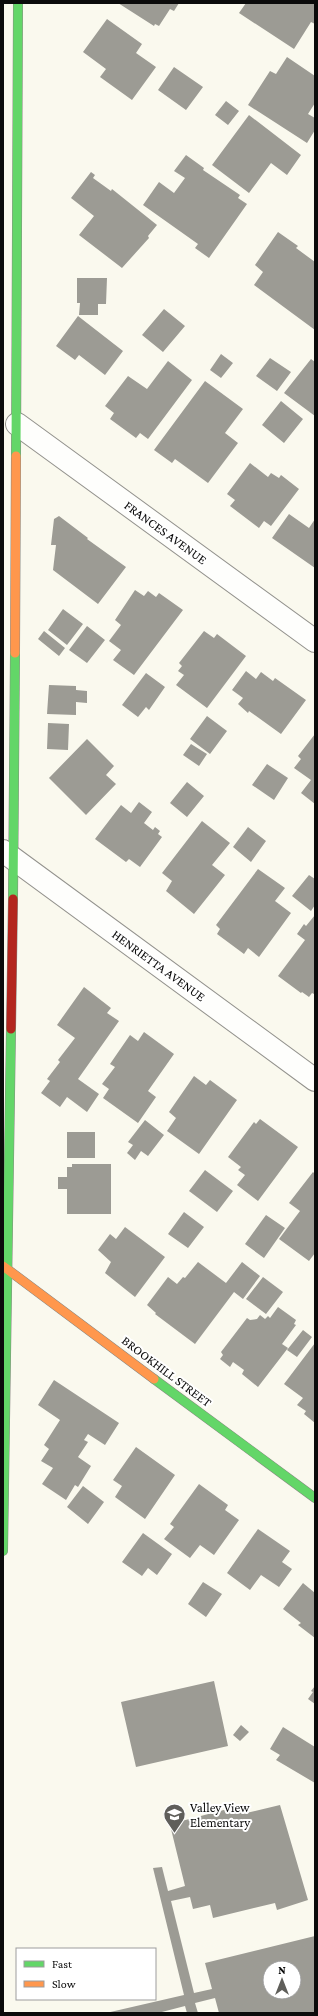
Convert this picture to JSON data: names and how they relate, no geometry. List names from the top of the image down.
{
  "streets": {
    "street": ["FRANCES AVENUE", "HENRIETTA AVENUE", "BROOKHILL STREET"]
  },
  "places": {
    "school or university": ["Valley View Elementary"]
  },
  "legend": ["Fast", "Slow"],
  "north": "top"
}
